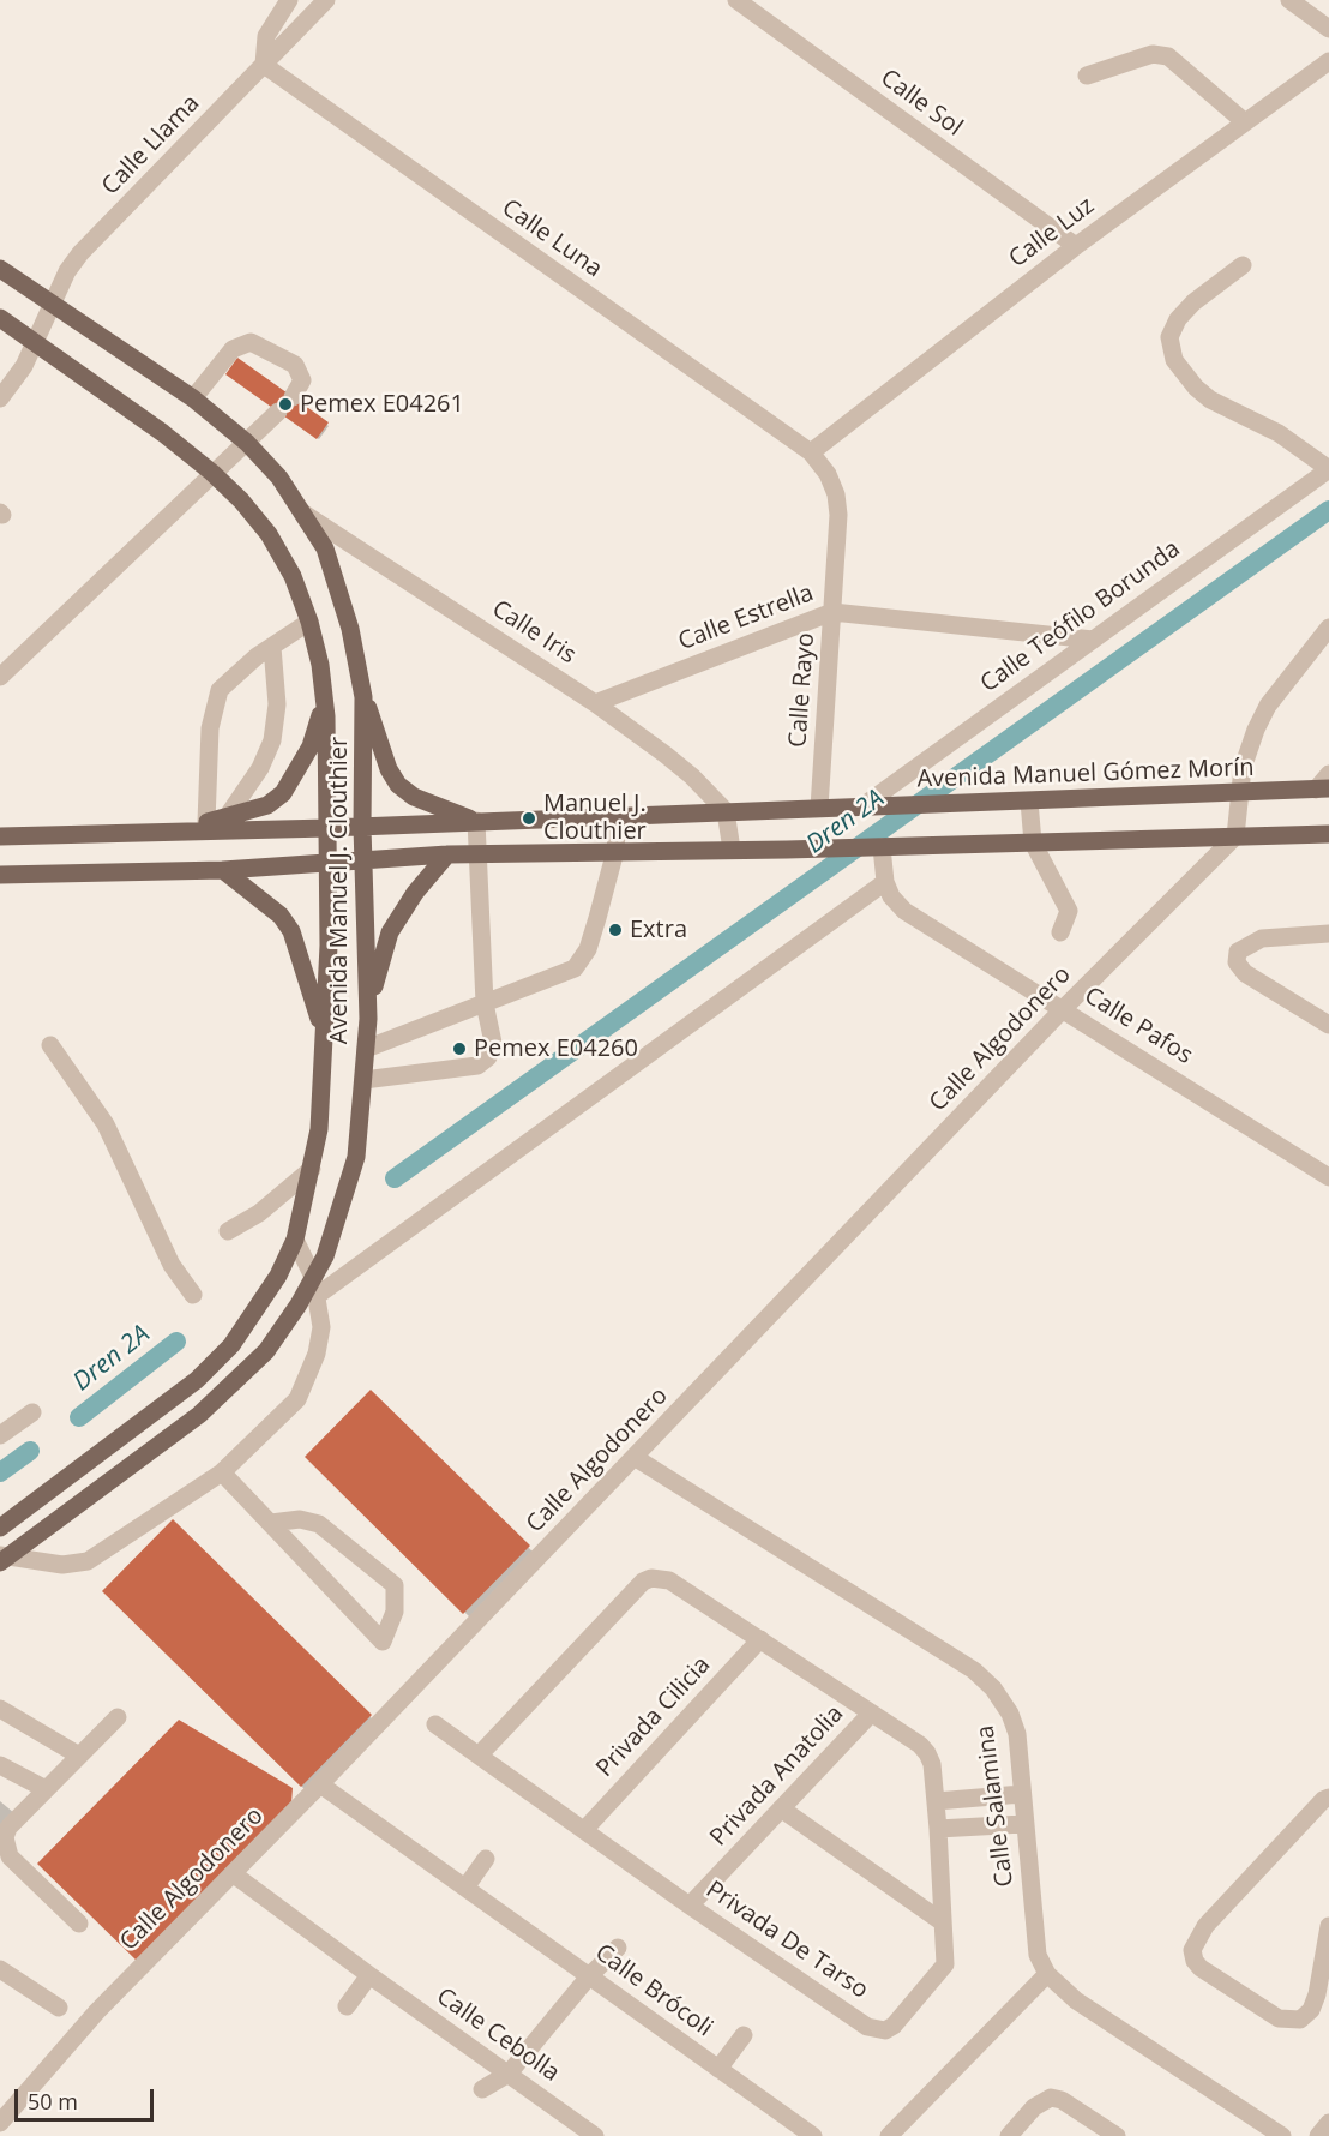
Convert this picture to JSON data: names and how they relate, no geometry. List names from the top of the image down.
{
  "streets": {
    "main road": ["Avenida Manuel Gómez Morín", "Avenida Manuel J. Clouthier"],
    "street": [
      "Calle Sol",
      "Calle Llama",
      "Calle Luz",
      "Calle Luna",
      "Calle Teófilo Borunda",
      "Calle Estrella",
      "Calle Iris",
      "Calle Rayo",
      "Calle Pafos",
      "Calle Algodonero",
      "Privada Cilicia",
      "Privada Anatolia",
      "Calle Salamina",
      "Privada De Tarso",
      "Calle Brócoli",
      "Calle Cebolla"
    ]
  },
  "crossings": [
    ["Calle Sol", "Calle Luz"],
    ["Calle Llama", "Calle Luna"],
    ["Calle Llama", "Avenida Manuel J. Clouthier"],
    ["Calle Luz", "Calle Luna"],
    ["Calle Luz", "Calle Rayo"],
    ["Calle Luna", "Calle Rayo"],
    ["Calle Teófilo Borunda", "Calle Estrella"],
    ["Calle Teófilo Borunda", "Avenida Manuel Gómez Morín"],
    ["Calle Estrella", "Calle Iris"],
    ["Calle Estrella", "Calle Rayo"],
    ["Calle Iris", "Avenida Manuel Gómez Morín"],
    ["Calle Iris", "Avenida Manuel J. Clouthier"],
    ["Calle Rayo", "Avenida Manuel Gómez Morín"],
    ["Avenida Manuel Gómez Morín", "Avenida Manuel J. Clouthier"],
    ["Calle Pafos", "Calle Algodonero"],
    ["Calle Algodonero", "Calle Salamina"],
    ["Calle Algodonero", "Calle Brócoli"],
    ["Calle Algodonero", "Calle Cebolla"],
    ["Privada Cilicia", "Privada De Tarso"],
    ["Privada Anatolia", "Privada De Tarso"]
  ],
  "water": ["Dren 2A"],
  "places": [
    "Pemex E04261",
    "Manuel J. Clouthier",
    "Extra",
    "Pemex E04260"
  ],
  "scale_bar": "50 m"
}
